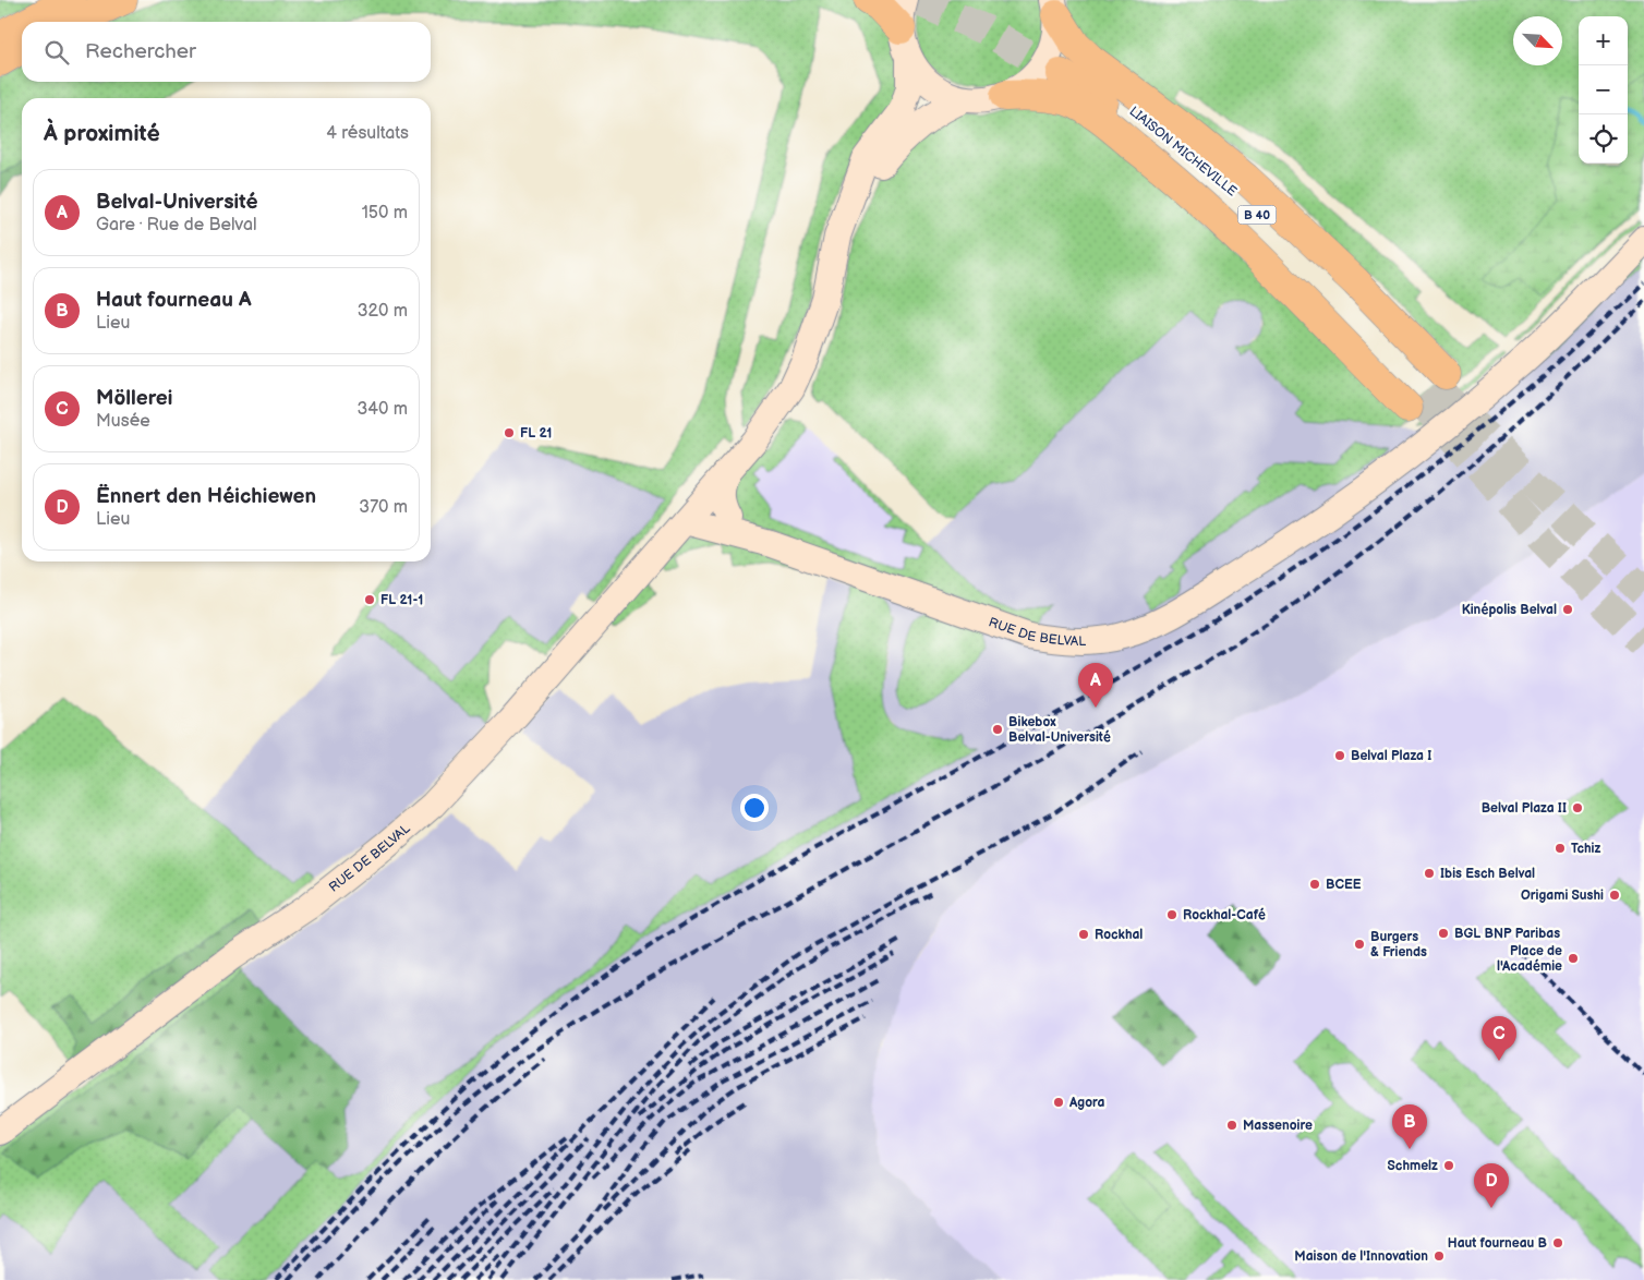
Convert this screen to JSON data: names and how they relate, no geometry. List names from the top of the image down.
{
  "streets": {
    "highway": ["LIAISON MICHEVILLE", "B 40"],
    "main road": ["RUE DE BELVAL"]
  },
  "crossings": [
    ["LIAISON MICHEVILLE", "B 40"]
  ],
  "places": [
    "FL 21",
    "FL 21-1",
    "Kinépolis Belval",
    "Bikebox Belval-Université",
    "Belval Plaza I",
    "Belval Plaza II",
    "Tchiz",
    "Ibis Esch Belval",
    "BCEE",
    "Origami Sushi",
    "Rockhal-Café",
    "BGL BNP Paribas",
    "Rockhal",
    "Burgers & Friends",
    "Place de l'Académie",
    "Agora",
    "Massenoire",
    "Schmelz",
    "Haut fourneau B",
    "Maison de l'Innovation"
  ],
  "north": "bottom right",
  "page": {
    "map_buttons": ["+", "−"],
    "search": "Rechercher",
    "heading": ["À proximité", "4 résultats"],
    "list": [
      {
        "mark": "A",
        "name": "Belval-Université",
        "note": "Gare · Rue de Belval",
        "value": "150 m"
      },
      {
        "mark": "B",
        "name": "Haut fourneau A",
        "note": "Lieu",
        "value": "320 m"
      },
      {
        "mark": "C",
        "name": "Möllerei",
        "note": "Musée",
        "value": "340 m"
      },
      {
        "mark": "D",
        "name": "Ënnert den Héichiewen",
        "note": "Lieu",
        "value": "370 m"
      }
    ],
    "pins": [
      "A",
      "C",
      "B",
      "D"
    ]
  }
}
